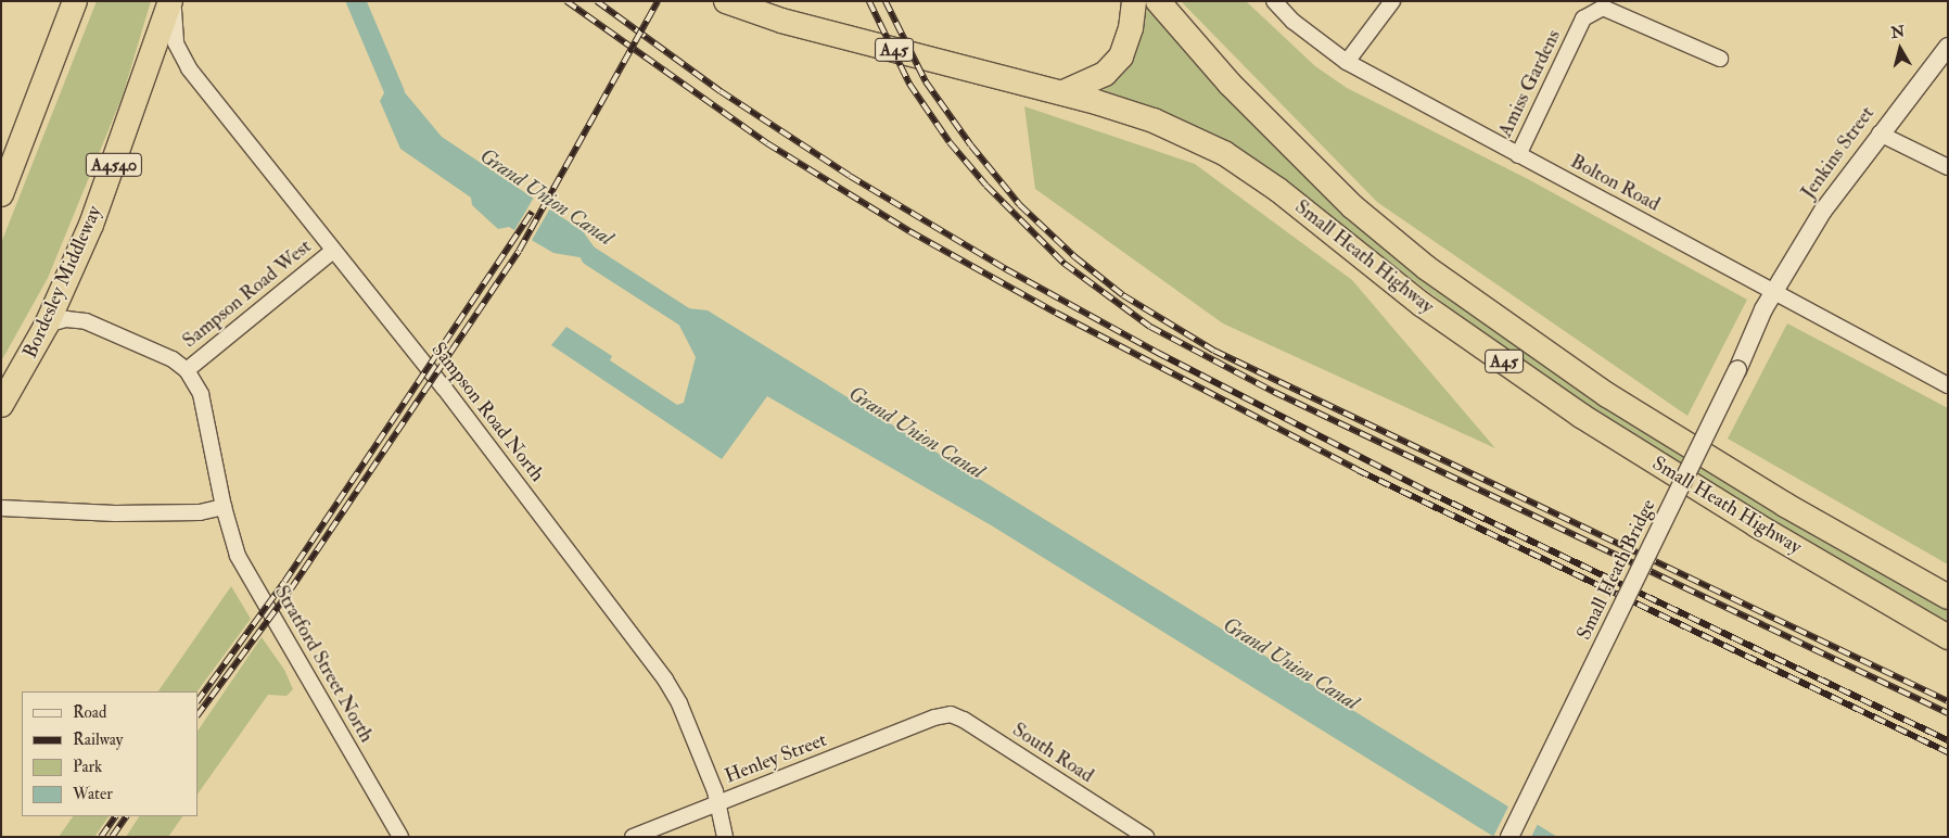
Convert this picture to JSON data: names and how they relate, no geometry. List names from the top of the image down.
{
  "streets": {
    "highway": [
      "A45",
      "A4540",
      "Small Heath Highway",
      "Bordesley Middleway"
    ],
    "street": [
      "Amiss Gardens",
      "Jenkins Street",
      "Bolton Road",
      "Sampson Road West",
      "Sampson Road North",
      "Small Heath Bridge",
      "Stratford Street North",
      "South Road",
      "Henley Street"
    ]
  },
  "crossings": [
    ["Amiss Gardens", "Bolton Road"],
    ["Jenkins Street", "Bolton Road"],
    ["Jenkins Street", "Small Heath Bridge"],
    ["Bolton Road", "Small Heath Bridge"],
    ["Bordesley Middleway", "Sampson Road North"],
    ["Bordesley Middleway", "Stratford Street North"],
    ["Sampson Road West", "Sampson Road North"],
    ["Sampson Road West", "Stratford Street North"],
    ["Sampson Road North", "Henley Street"],
    ["South Road", "Henley Street"]
  ],
  "water": ["Grand Union Canal"],
  "legend": [
    "Road",
    "Railway",
    "Park",
    "Water"
  ],
  "north": "top"
}
